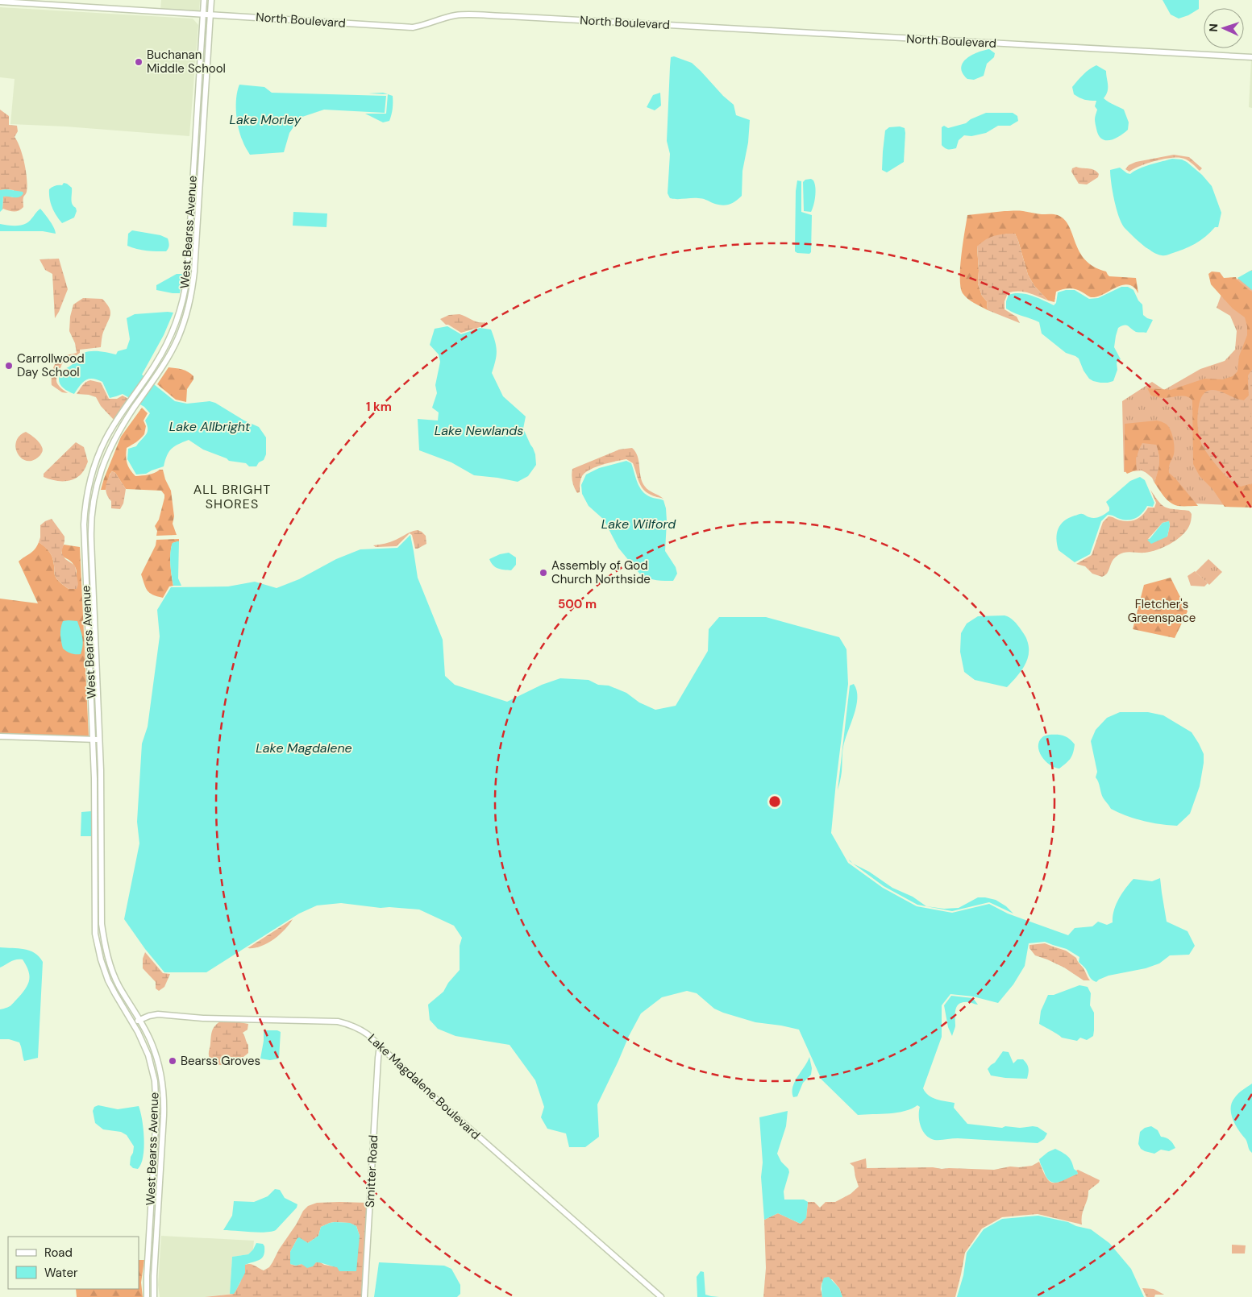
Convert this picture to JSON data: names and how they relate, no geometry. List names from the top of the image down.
{
  "streets": {
    "main road": [
      "North Boulevard",
      "West Bearss Avenue",
      "Lake Magdalene Boulevard",
      "Smitter Road"
    ]
  },
  "crossings": [
    ["North Boulevard", "West Bearss Avenue"],
    ["West Bearss Avenue", "Lake Magdalene Boulevard"],
    ["Lake Magdalene Boulevard", "Smitter Road"]
  ],
  "districts": ["ALL BRIGHT SHORES"],
  "water": [
    "Lake Morley",
    "Lake Allbright",
    "Lake Newlands",
    "Lake Wilford",
    "Lake Magdalene"
  ],
  "parks": ["Fletcher's Greenspace"],
  "places": [
    "Buchanan Middle School",
    "Carrollwood Day School",
    "Assembly of God Church Northside",
    "Bearss Groves"
  ],
  "legend": ["Road", "Water"],
  "north": "left",
  "rings": ["1 km", "500 m"]
}
